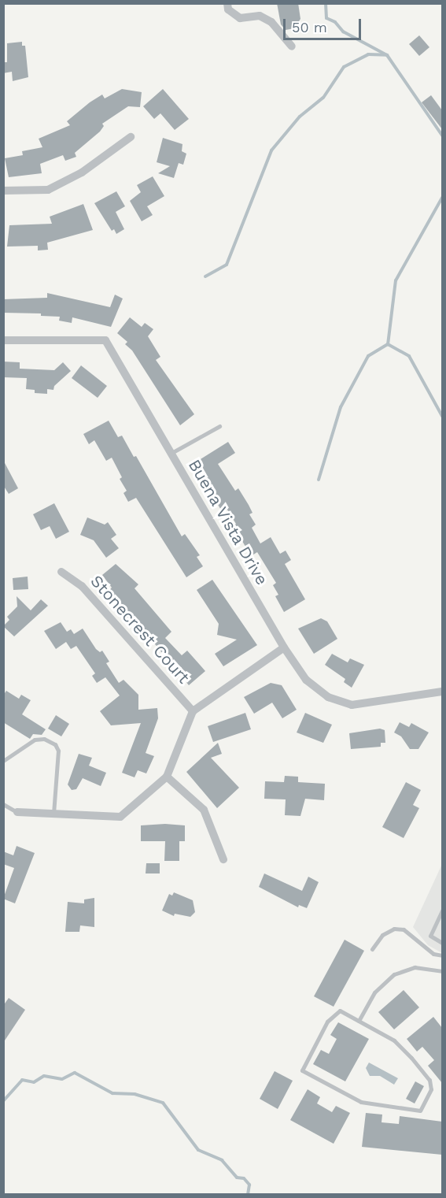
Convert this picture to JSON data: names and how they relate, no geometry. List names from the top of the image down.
{
  "streets": {
    "street": ["Buena Vista Drive", "Stonecrest Court"]
  },
  "scale_bar": "50 m"
}
